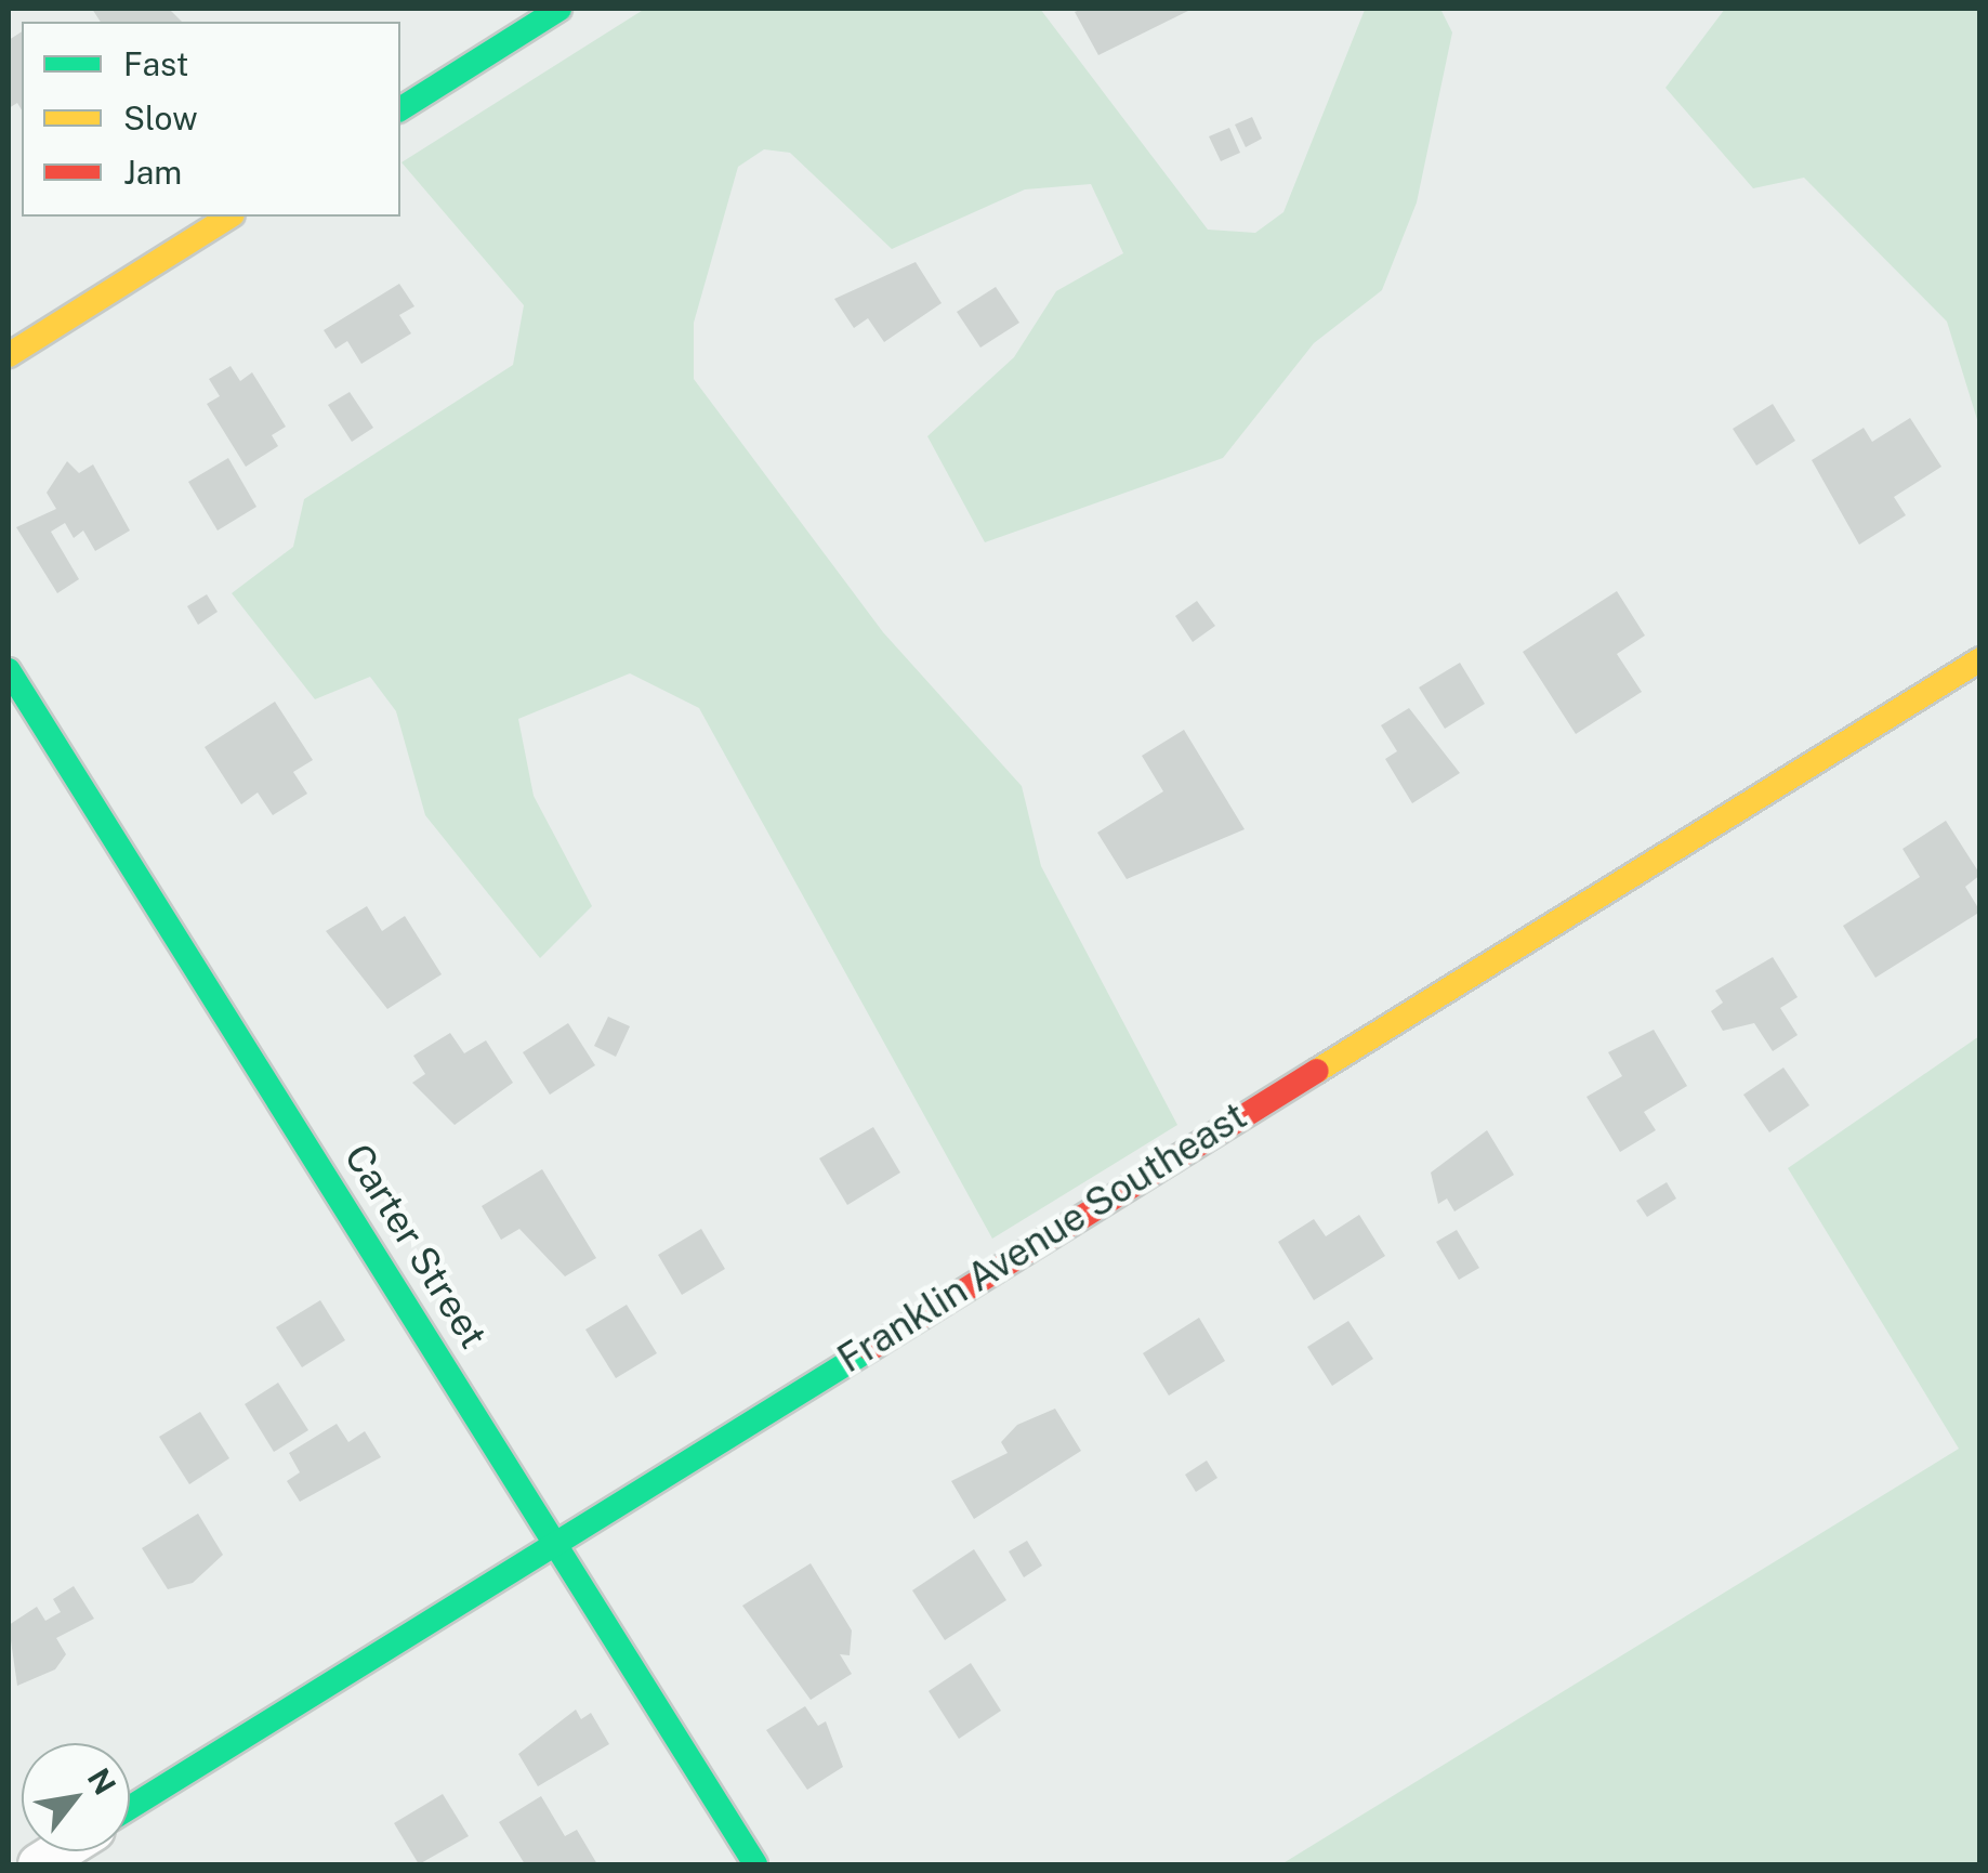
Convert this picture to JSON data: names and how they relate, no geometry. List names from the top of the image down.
{
  "streets": {
    "street": ["Franklin Avenue Southeast", "Carter Street"]
  },
  "crossings": [
    ["Franklin Avenue Southeast", "Carter Street"]
  ],
  "legend": ["Fast", "Slow", "Jam"],
  "north": "top right"
}
